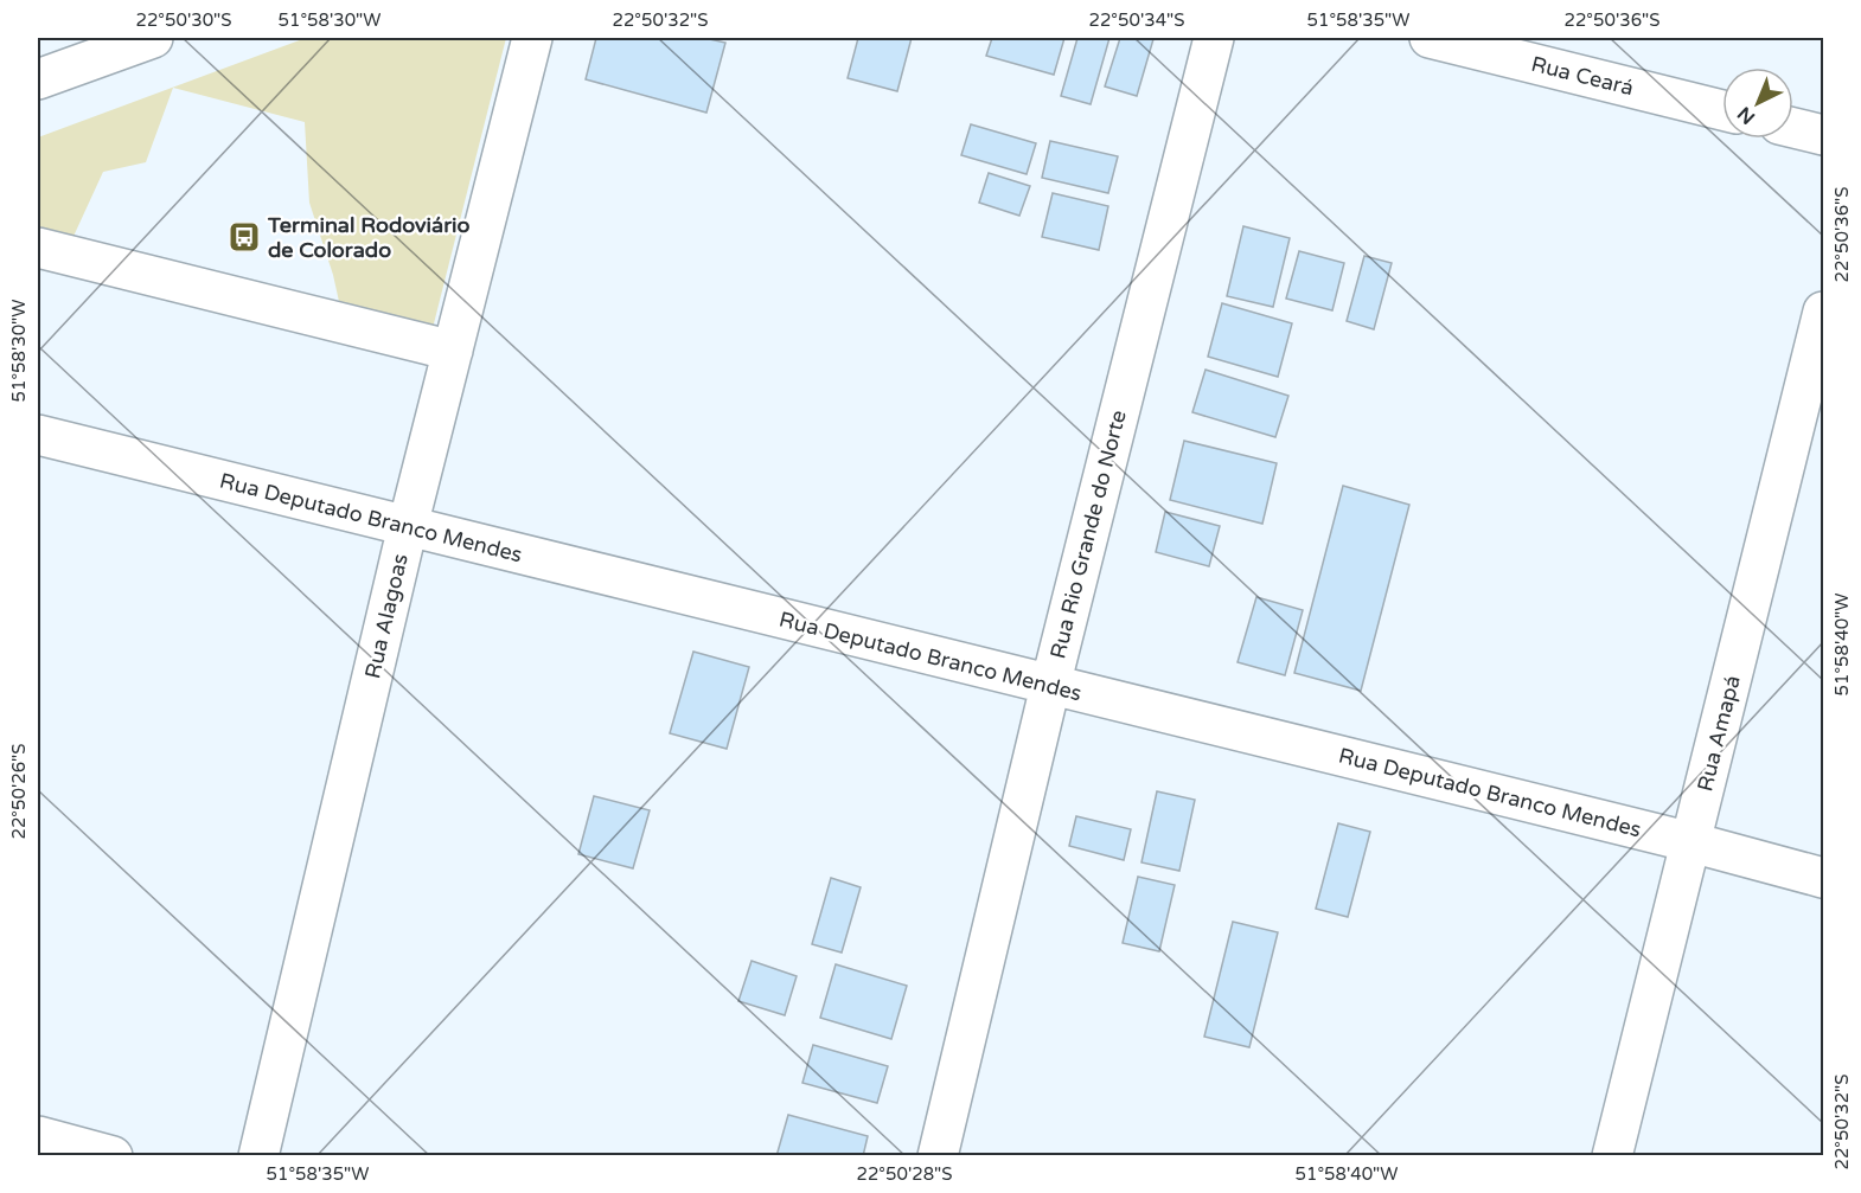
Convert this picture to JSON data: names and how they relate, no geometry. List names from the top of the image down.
{
  "streets": {
    "street": [
      "Rua Ceará",
      "Rua Deputado Branco Mendes",
      "Rua Rio Grande do Norte",
      "Rua Alagoas",
      "Rua Amapá"
    ]
  },
  "crossings": [
    ["Rua Deputado Branco Mendes", "Rua Rio Grande do Norte"],
    ["Rua Deputado Branco Mendes", "Rua Alagoas"],
    ["Rua Deputado Branco Mendes", "Rua Amapá"]
  ],
  "places": {
    "bus stop": ["Terminal Rodoviário de Colorado"]
  },
  "north": "bottom left",
  "coordinates": [
    "22°50'30\"S",
    "51°58'30\"W",
    "22°50'32\"S",
    "22°50'34\"S",
    "51°58'35\"W",
    "22°50'36\"S",
    "51°58'40\"W",
    "22°50'26\"S",
    "22°50'28\"S"
  ]
}
